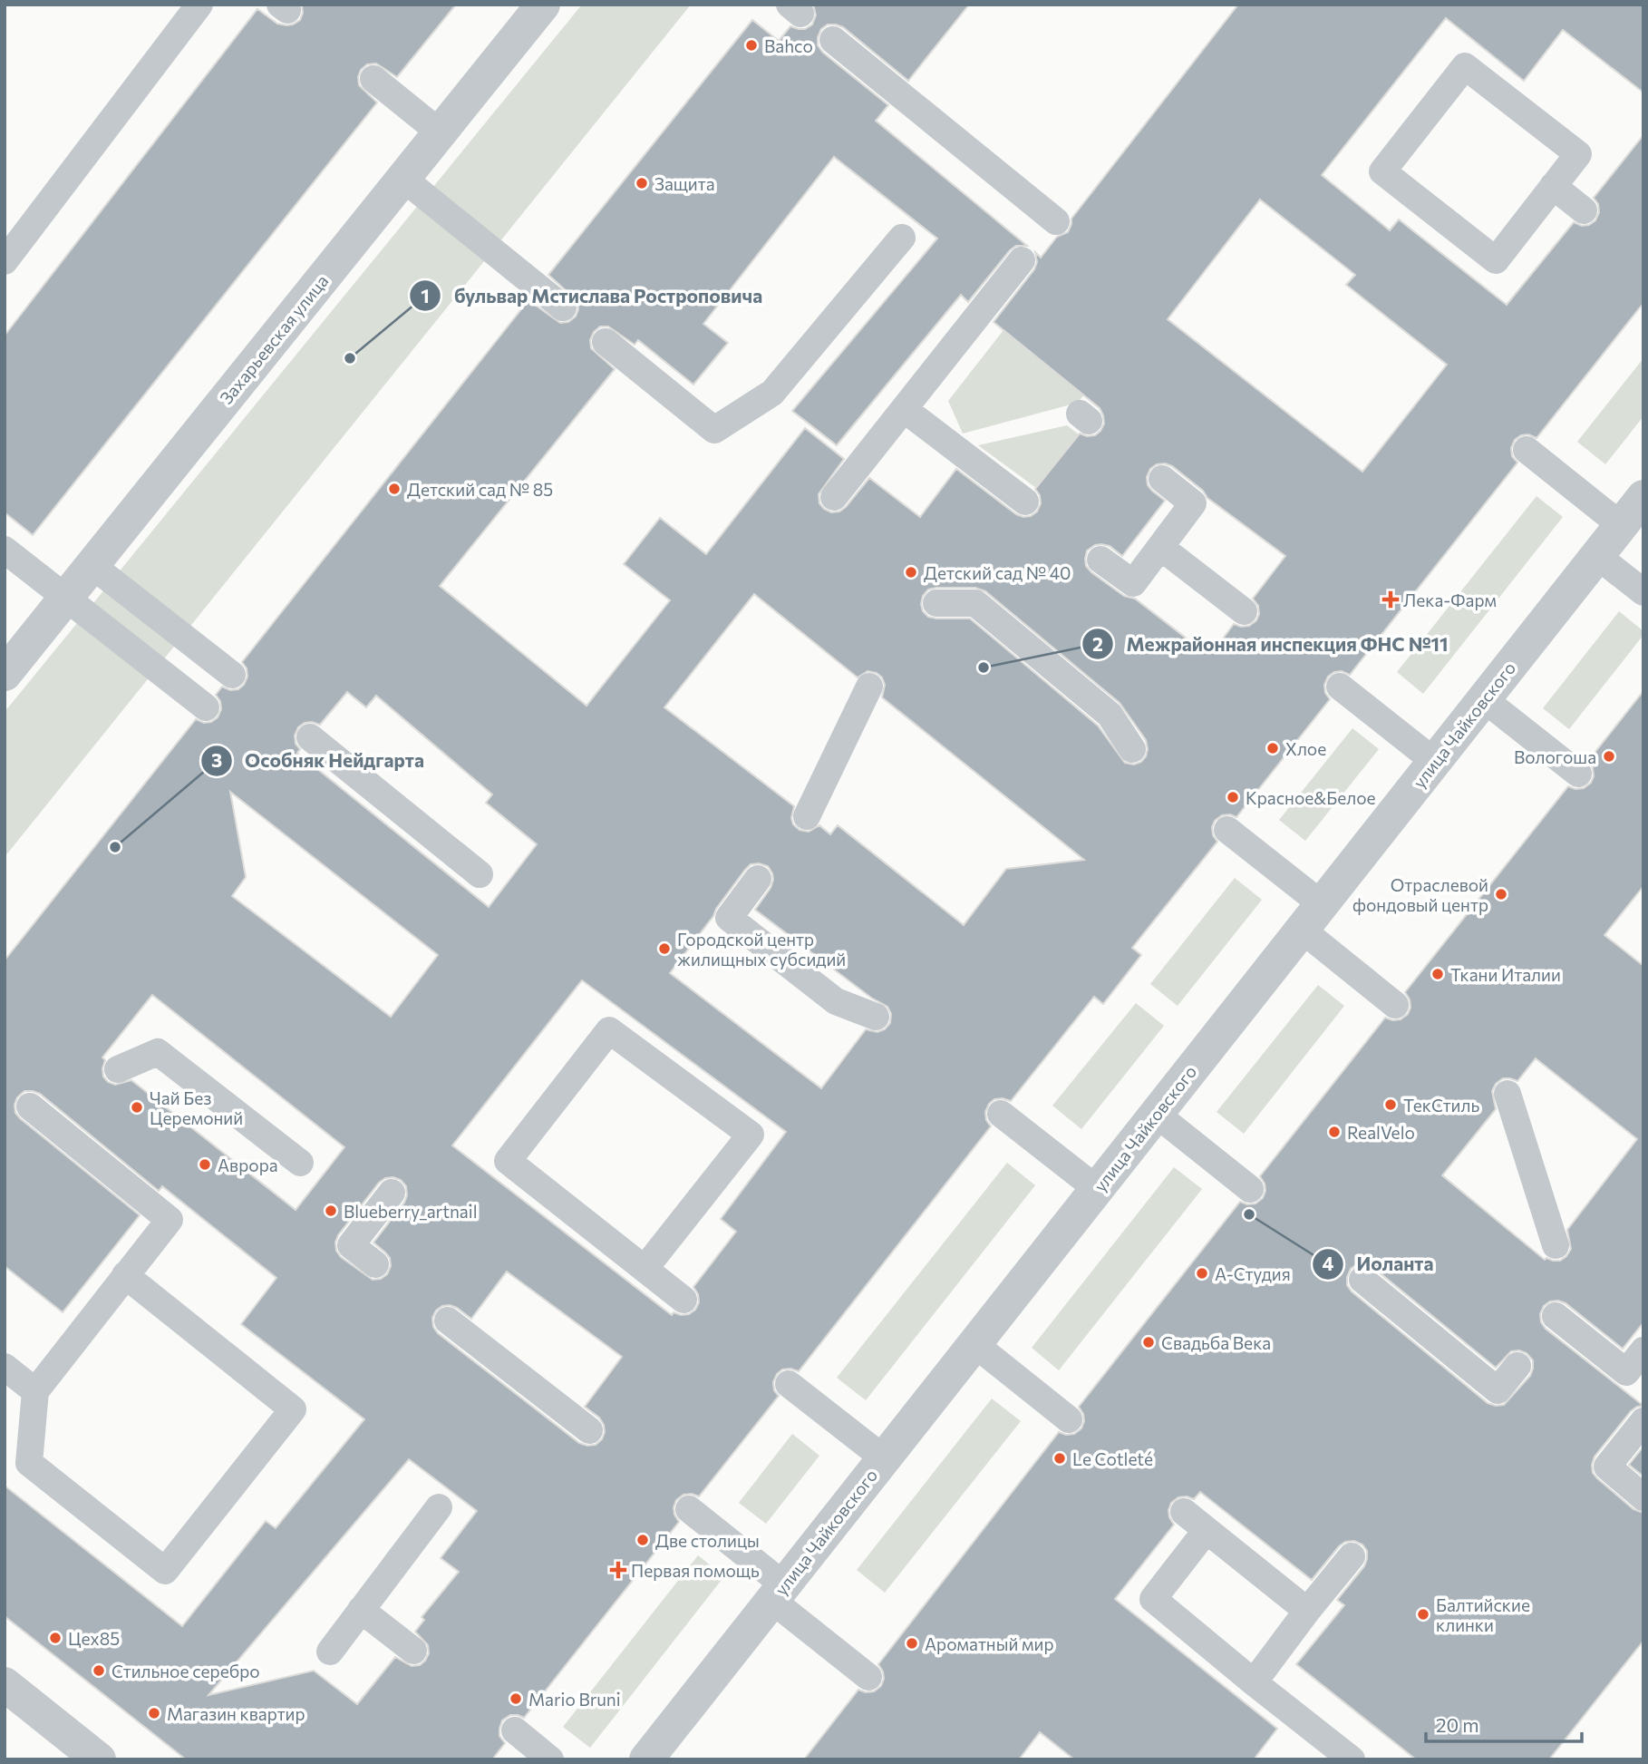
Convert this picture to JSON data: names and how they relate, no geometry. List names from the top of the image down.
{
  "streets": {
    "street": ["Захарьевская улица", "улица Чайковского"]
  },
  "places": {
    "other": [
      "Bahco",
      "Защита",
      "бульвар Мстислава Ростроповича",
      "Детский сад № 85",
      "Детский сад № 40",
      "Межрайонная инспекция ФНС №11",
      "Хлое",
      "Вологоша",
      "Красное&Белое",
      "Особняк Нейдгарта",
      "Отраслевой фондовый центр",
      "Городской центр жилищных субсидий",
      "Ткани Италии",
      "ТекСтиль",
      "Чай Без Церемоний",
      "RealVelo",
      "Аврора",
      "Blueberry_artnail",
      "Иоланта",
      "А-Студия",
      "Свадьба Века",
      "Le Cotleté",
      "Две столицы",
      "Балтийские клинки",
      "Цех85",
      "Ароматный мир",
      "Стильное серебро",
      "Mario Bruni",
      "Магазин квартир"
    ],
    "health": ["Лека-Фарм", "Первая помощь"]
  },
  "scale_bar": "20 m"
}
